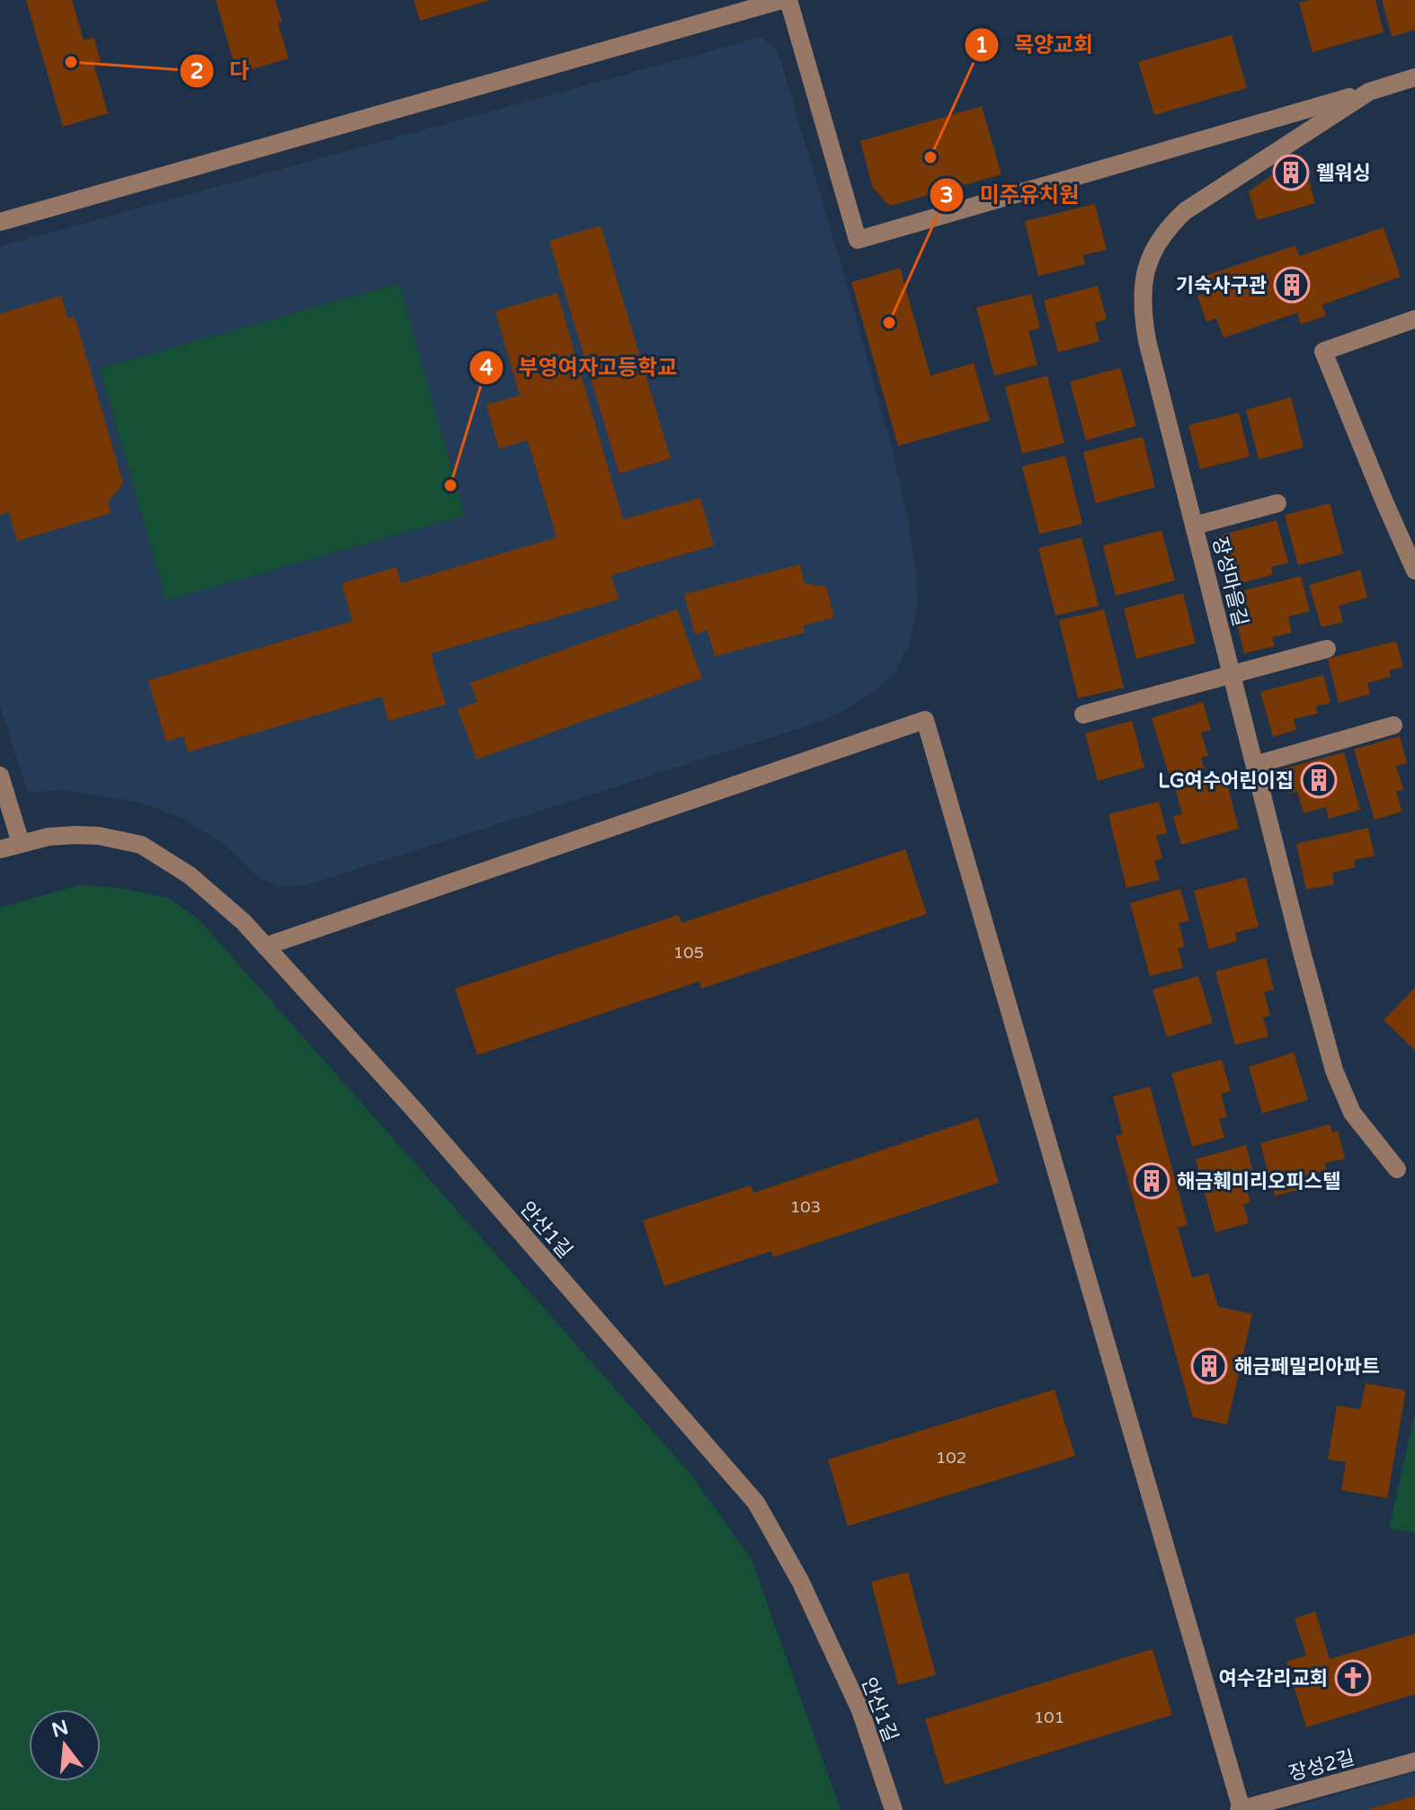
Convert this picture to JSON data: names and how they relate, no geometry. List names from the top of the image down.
{
  "streets": {
    "street": ["장성마을길", "안산1길", "장성2길"]
  },
  "places": {
    "other": [
      "다",
      "목양교회",
      "미주유치원",
      "부영여자고등학교"
    ],
    "building": [
      "웰워싱",
      "기숙사구관",
      "LG여수어린이집",
      "해금훼미리오피스텔",
      "해금페밀리아파트"
    ],
    "church": ["여수감리교회"]
  },
  "house_numbers": [
    "105",
    "103",
    "102",
    "101"
  ],
  "north": "top"
}
